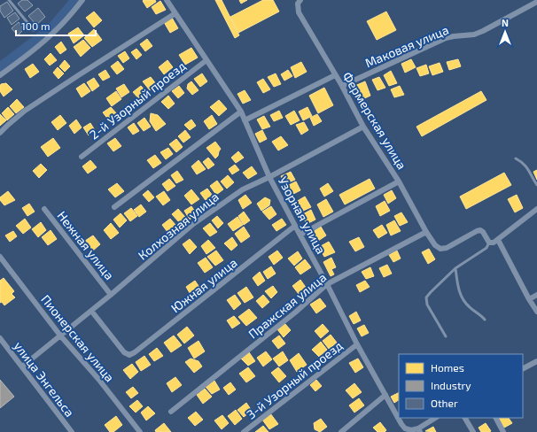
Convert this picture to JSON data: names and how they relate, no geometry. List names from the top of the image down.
{
  "streets": {
    "street": [
      "Маковая улица",
      "2-й Узорный проезд",
      "Фермерская улица",
      "Узорная улица",
      "Колхозная улица",
      "Нежная улица",
      "Южная улица",
      "Пражская улица",
      "Пионерская улица",
      "улица Энгельса",
      "3-й Узорный проезд"
    ]
  },
  "crossings": [
    ["Маковая улица", "Фермерская улица"],
    ["2-й Узорный проезд", "Узорная улица"],
    ["Фермерская улица", "Колхозная улица"],
    ["Фермерская улица", "Пражская улица"],
    ["Узорная улица", "Колхозная улица"],
    ["Узорная улица", "Южная улица"],
    ["Узорная улица", "Пражская улица"],
    ["Узорная улица", "3-й Узорный проезд"],
    ["Колхозная улица", "Нежная улица"],
    ["Колхозная улица", "Южная улица"],
    ["Колхозная улица", "Пионерская улица"],
    ["Колхозная улица", "улица Энгельса"]
  ],
  "legend": ["Homes", "Industry", "Other"],
  "scale_bar": "100 m",
  "north": "top"
}
